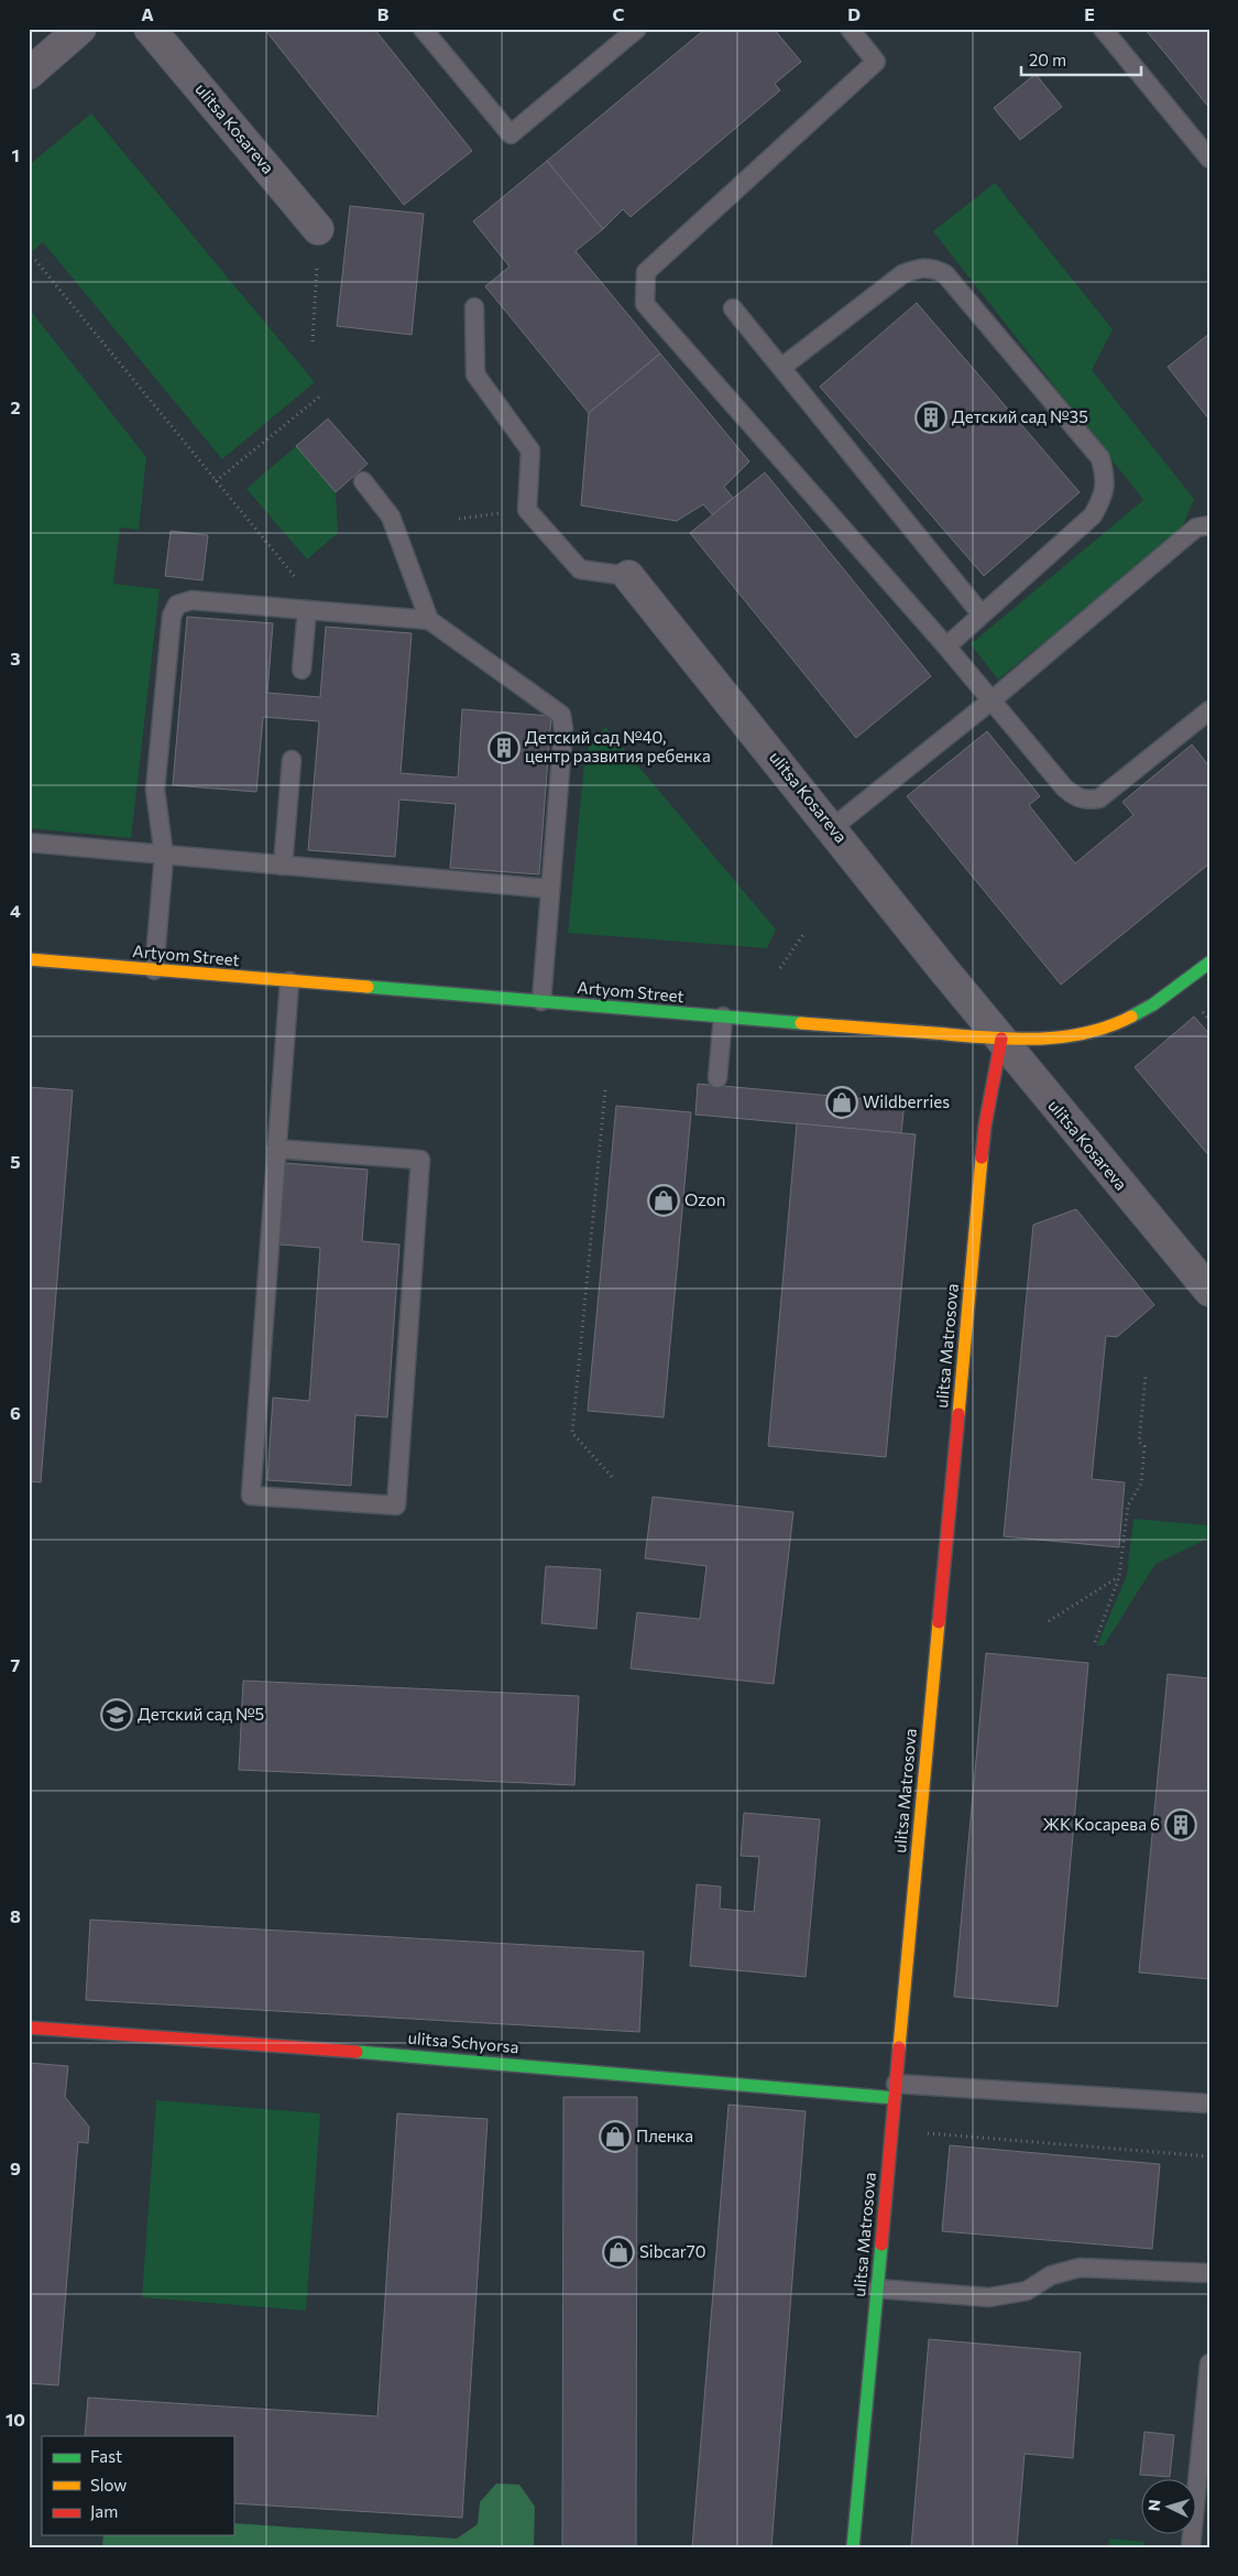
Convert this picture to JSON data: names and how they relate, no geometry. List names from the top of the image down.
{
  "streets": {
    "street": [
      "ulitsa Kosareva",
      "Artyom Street",
      "ulitsa Matrosova",
      "ulitsa Schyorsa"
    ]
  },
  "crossings": [
    ["ulitsa Kosareva", "Artyom Street"],
    ["ulitsa Kosareva", "ulitsa Matrosova"],
    ["Artyom Street", "ulitsa Matrosova"],
    ["ulitsa Matrosova", "ulitsa Schyorsa"]
  ],
  "places": {
    "building": ["Детский сад №35", "Детский сад №40, центр развития ребенка", "ЖК Косарева 6"],
    "shop": [
      "Wildberries",
      "Ozon",
      "Пленка",
      "Sibcar70"
    ],
    "school or university": ["Детский сад №5"]
  },
  "legend": ["Fast", "Slow", "Jam"],
  "scale_bar": "20 m",
  "north": "left",
  "grid": {
    "columns": [
      "A",
      "B",
      "C",
      "D",
      "E"
    ],
    "rows": [
      "1",
      "2",
      "3",
      "4",
      "5",
      "6",
      "7",
      "8",
      "9",
      "10"
    ]
  }
}
